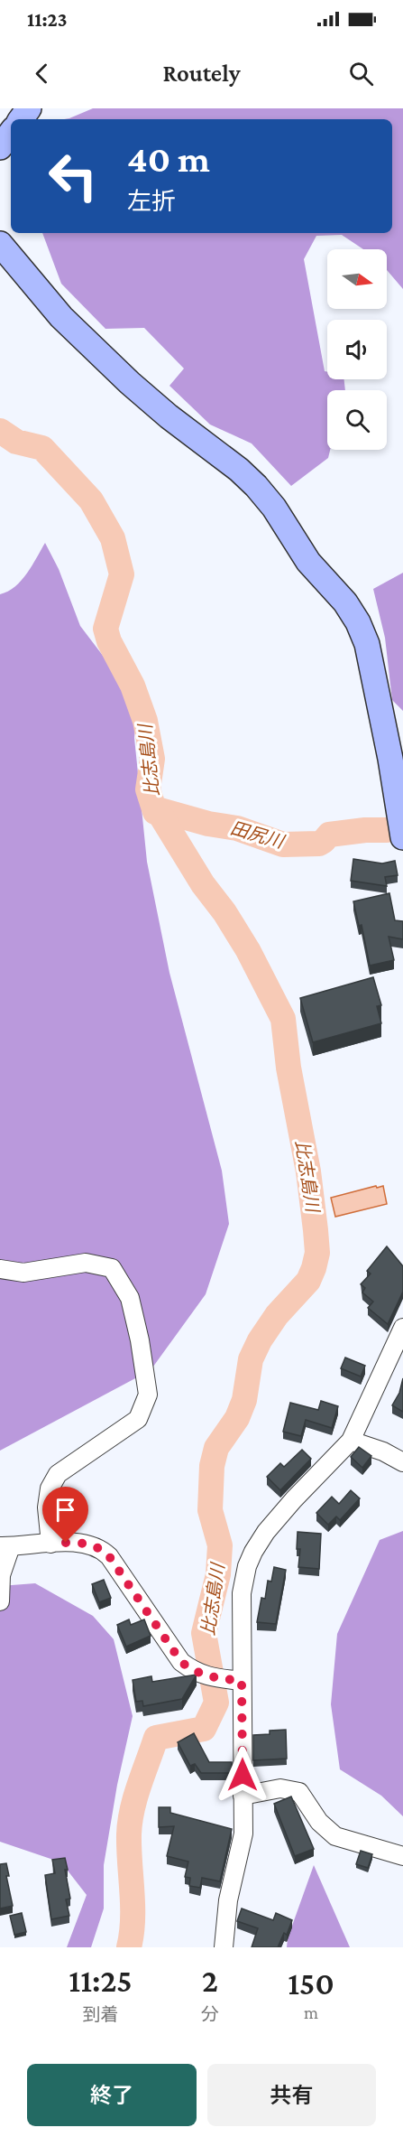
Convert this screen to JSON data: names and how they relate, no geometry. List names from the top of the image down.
{
  "water": ["比志島川", "田尻川"],
  "north": "right",
  "page": {
    "status": "11:23",
    "header": "Routely",
    "turn": ["40 m", "左折"],
    "eta": [
      "11:25",
      "到着",
      "2",
      "分",
      "150",
      "m"
    ],
    "buttons": ["終了", "共有"]
  }
}
